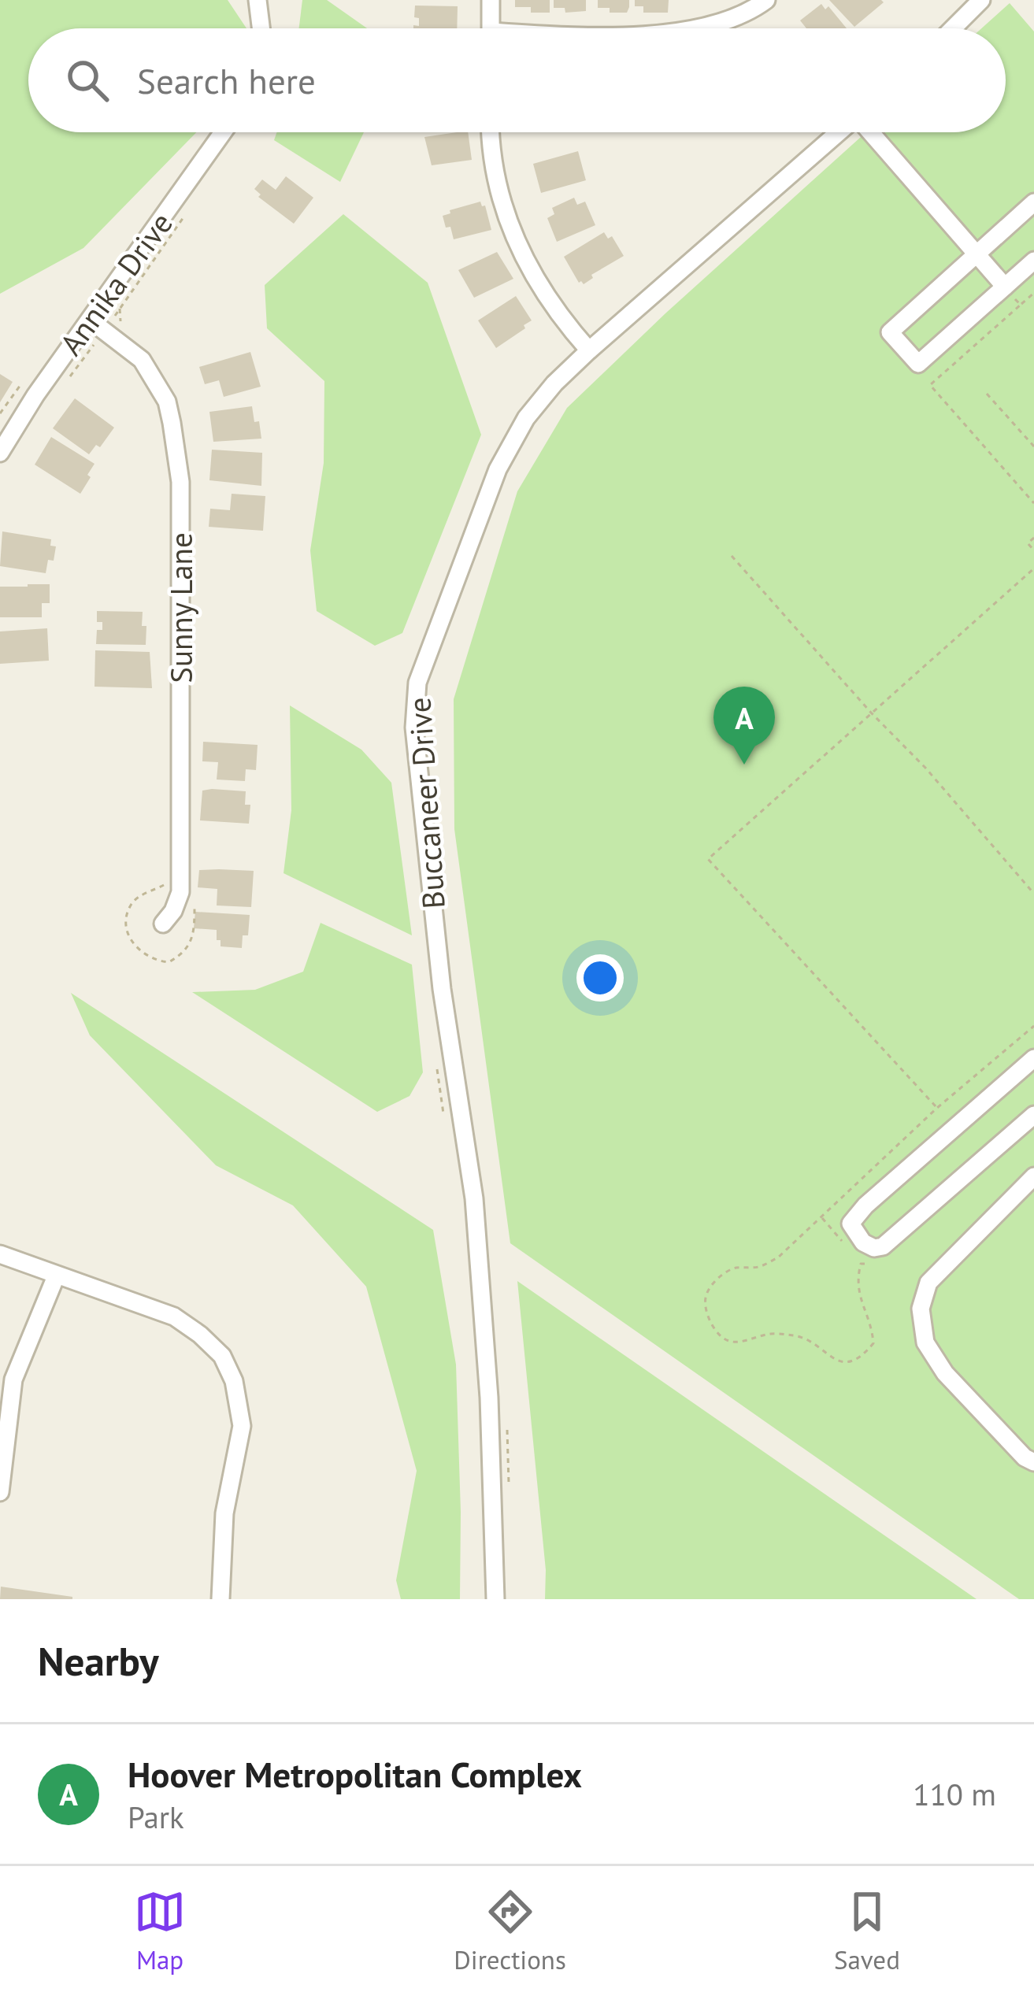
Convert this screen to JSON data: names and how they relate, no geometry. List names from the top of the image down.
{
  "streets": {
    "street": ["Annika Drive", "Sunny Lane", "Buccaneer Drive"]
  },
  "crossings": [
    ["Annika Drive", "Sunny Lane"]
  ],
  "page": {
    "search": "Search here",
    "pins": "A",
    "heading": "Nearby",
    "list": [
      {
        "mark": "A",
        "name": "Hoover Metropolitan Complex",
        "note": "Park",
        "value": "110 m"
      }
    ],
    "nav": ["Map", "Directions", "Saved"]
  }
}
